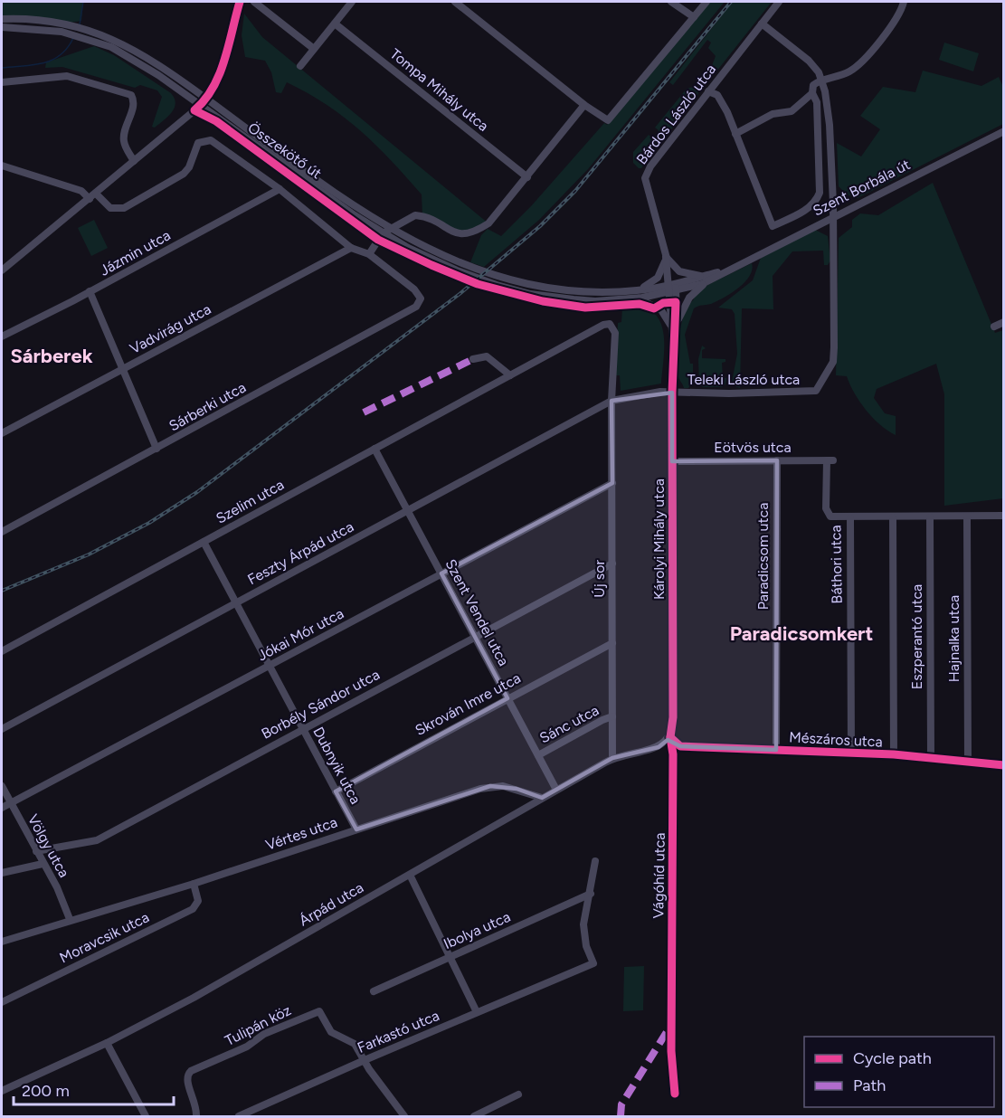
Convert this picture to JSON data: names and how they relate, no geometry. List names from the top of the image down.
{
  "streets": {
    "street": [
      "Tompa Mihály utca",
      "Bárdos László utca",
      "Összekötő út",
      "Szent Borbála út",
      "Jázmin utca",
      "Vadvirág utca",
      "Teleki László utca",
      "Sárberki utca",
      "Eötvös utca",
      "Szelim utca",
      "Károlyi Mihály utca",
      "Feszty Árpád utca",
      "Paradicsom utca",
      "Báthori utca",
      "Új sor",
      "Szent Vendel utca",
      "Jókai Mór utca",
      "Eszperantó utca",
      "Hajnalka utca",
      "Borbély Sándor utca",
      "Skrován Imre utca",
      "Sánc utca",
      "Mészáros utca",
      "Dubnyik utca",
      "Vértes utca",
      "Völgy utca",
      "Vágóhíd utca",
      "Árpád utca",
      "Ibolya utca",
      "Moravcsik utca",
      "Tulipán köz",
      "Farkastó utca"
    ]
  },
  "crossings": [
    ["Bárdos László utca", "Károlyi Mihály utca"],
    ["Összekötő út", "Szent Borbála út"],
    ["Összekötő út", "Károlyi Mihály utca"],
    ["Szent Borbála út", "Teleki László utca"],
    ["Szent Borbála út", "Károlyi Mihály utca"],
    ["Teleki László utca", "Károlyi Mihály utca"],
    ["Teleki László utca", "Feszty Árpád utca"],
    ["Teleki László utca", "Új sor"],
    ["Eötvös utca", "Károlyi Mihály utca"],
    ["Eötvös utca", "Paradicsom utca"],
    ["Eötvös utca", "Báthori utca"],
    ["Szelim utca", "Új sor"],
    ["Szelim utca", "Szent Vendel utca"],
    ["Szelim utca", "Dubnyik utca"],
    ["Károlyi Mihály utca", "Mészáros utca"],
    ["Károlyi Mihály utca", "Vágóhíd utca"],
    ["Károlyi Mihály utca", "Árpád utca"],
    ["Feszty Árpád utca", "Új sor"],
    ["Feszty Árpád utca", "Szent Vendel utca"],
    ["Feszty Árpád utca", "Dubnyik utca"],
    ["Paradicsom utca", "Mészáros utca"],
    ["Báthori utca", "Mészáros utca"],
    ["Új sor", "Jókai Mór utca"],
    ["Új sor", "Borbély Sándor utca"],
    ["Új sor", "Skrován Imre utca"],
    ["Új sor", "Sánc utca"],
    ["Új sor", "Árpád utca"],
    ["Szent Vendel utca", "Jókai Mór utca"],
    ["Szent Vendel utca", "Borbély Sándor utca"],
    ["Szent Vendel utca", "Skrován Imre utca"],
    ["Szent Vendel utca", "Sánc utca"],
    ["Szent Vendel utca", "Árpád utca"],
    ["Jókai Mór utca", "Dubnyik utca"],
    ["Jókai Mór utca", "Völgy utca"],
    ["Eszperantó utca", "Mészáros utca"],
    ["Hajnalka utca", "Mészáros utca"],
    ["Borbély Sándor utca", "Dubnyik utca"],
    ["Borbély Sándor utca", "Völgy utca"],
    ["Skrován Imre utca", "Dubnyik utca"],
    ["Mészáros utca", "Vágóhíd utca"],
    ["Mészáros utca", "Árpád utca"],
    ["Dubnyik utca", "Vértes utca"],
    ["Vértes utca", "Völgy utca"],
    ["Vértes utca", "Árpád utca"],
    ["Vértes utca", "Moravcsik utca"],
    ["Vágóhíd utca", "Árpád utca"],
    ["Ibolya utca", "Farkastó utca"],
    ["Tulipán köz", "Farkastó utca"]
  ],
  "districts": ["Sárberek", "Paradicsomkert"],
  "legend": ["Cycle path", "Path"],
  "scale_bar": "200 m"
}
